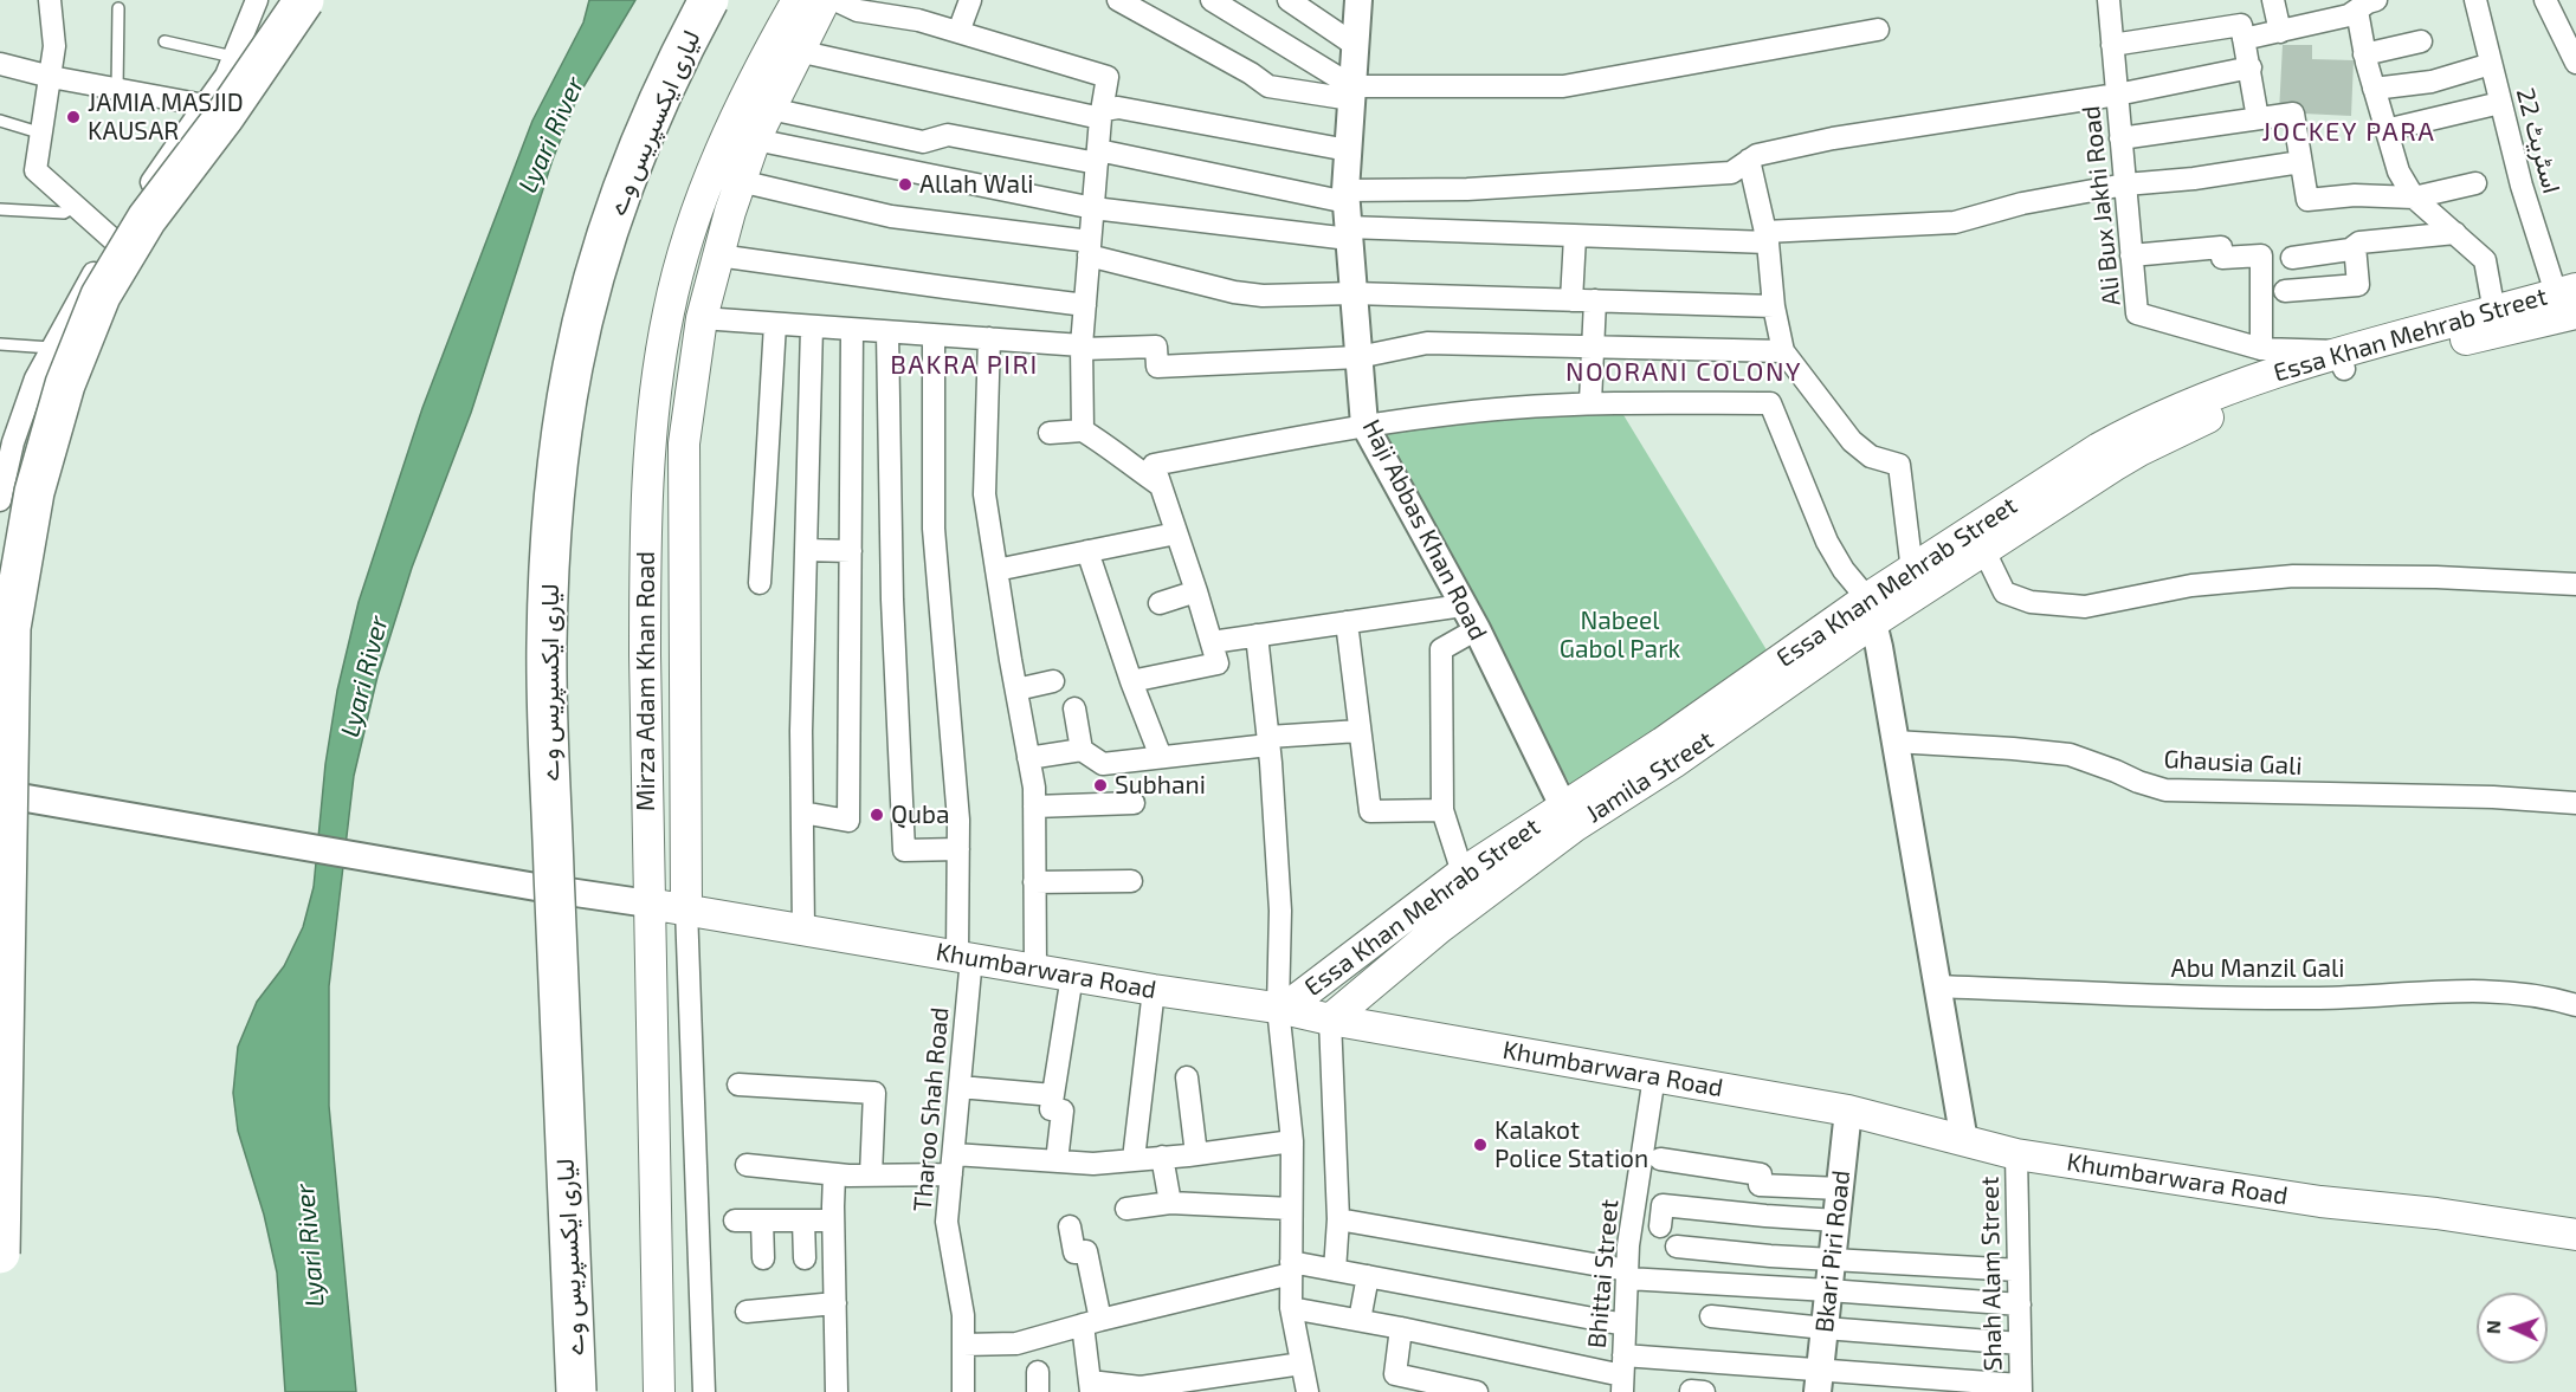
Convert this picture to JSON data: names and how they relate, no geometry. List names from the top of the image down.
{
  "streets": {
    "highway": ["لیاری ایکسپریس وے"],
    "main road": [
      "Essa Khan Mehrab Street",
      "Mirza Adam Khan Road",
      "Jamila Street",
      "Khumbarwara Road"
    ],
    "street": [
      "اسٹریٹ 22",
      "Ali Bux Jakhi Road",
      "Haji Abbas Khan Road",
      "Ghausia Gali",
      "Abu Manzil Gali",
      "Tharoo Shah Road",
      "Bkari Piri Road",
      "Bhittai Street",
      "Shah Alam Street"
    ]
  },
  "crossings": [
    ["اسٹریٹ 22", "Essa Khan Mehrab Street"],
    ["Ali Bux Jakhi Road", "Essa Khan Mehrab Street"],
    ["Essa Khan Mehrab Street", "Haji Abbas Khan Road"],
    ["Essa Khan Mehrab Street", "Jamila Street"],
    ["Essa Khan Mehrab Street", "Khumbarwara Road"],
    ["Haji Abbas Khan Road", "Jamila Street"],
    ["Mirza Adam Khan Road", "Khumbarwara Road"],
    ["Jamila Street", "Khumbarwara Road"],
    ["Khumbarwara Road", "Tharoo Shah Road"],
    ["Khumbarwara Road", "Bkari Piri Road"],
    ["Khumbarwara Road", "Bhittai Street"],
    ["Khumbarwara Road", "Shah Alam Street"]
  ],
  "districts": ["JOCKEY PARA", "BAKRA PIRI", "NOORANI COLONY"],
  "water": ["Lyari River"],
  "parks": ["Nabeel Gabol Park"],
  "places": [
    "JAMIA MASJID KAUSAR",
    "Allah Wali",
    "Subhani",
    "Quba",
    "Kalakot Police Station"
  ],
  "north": "left"
}
